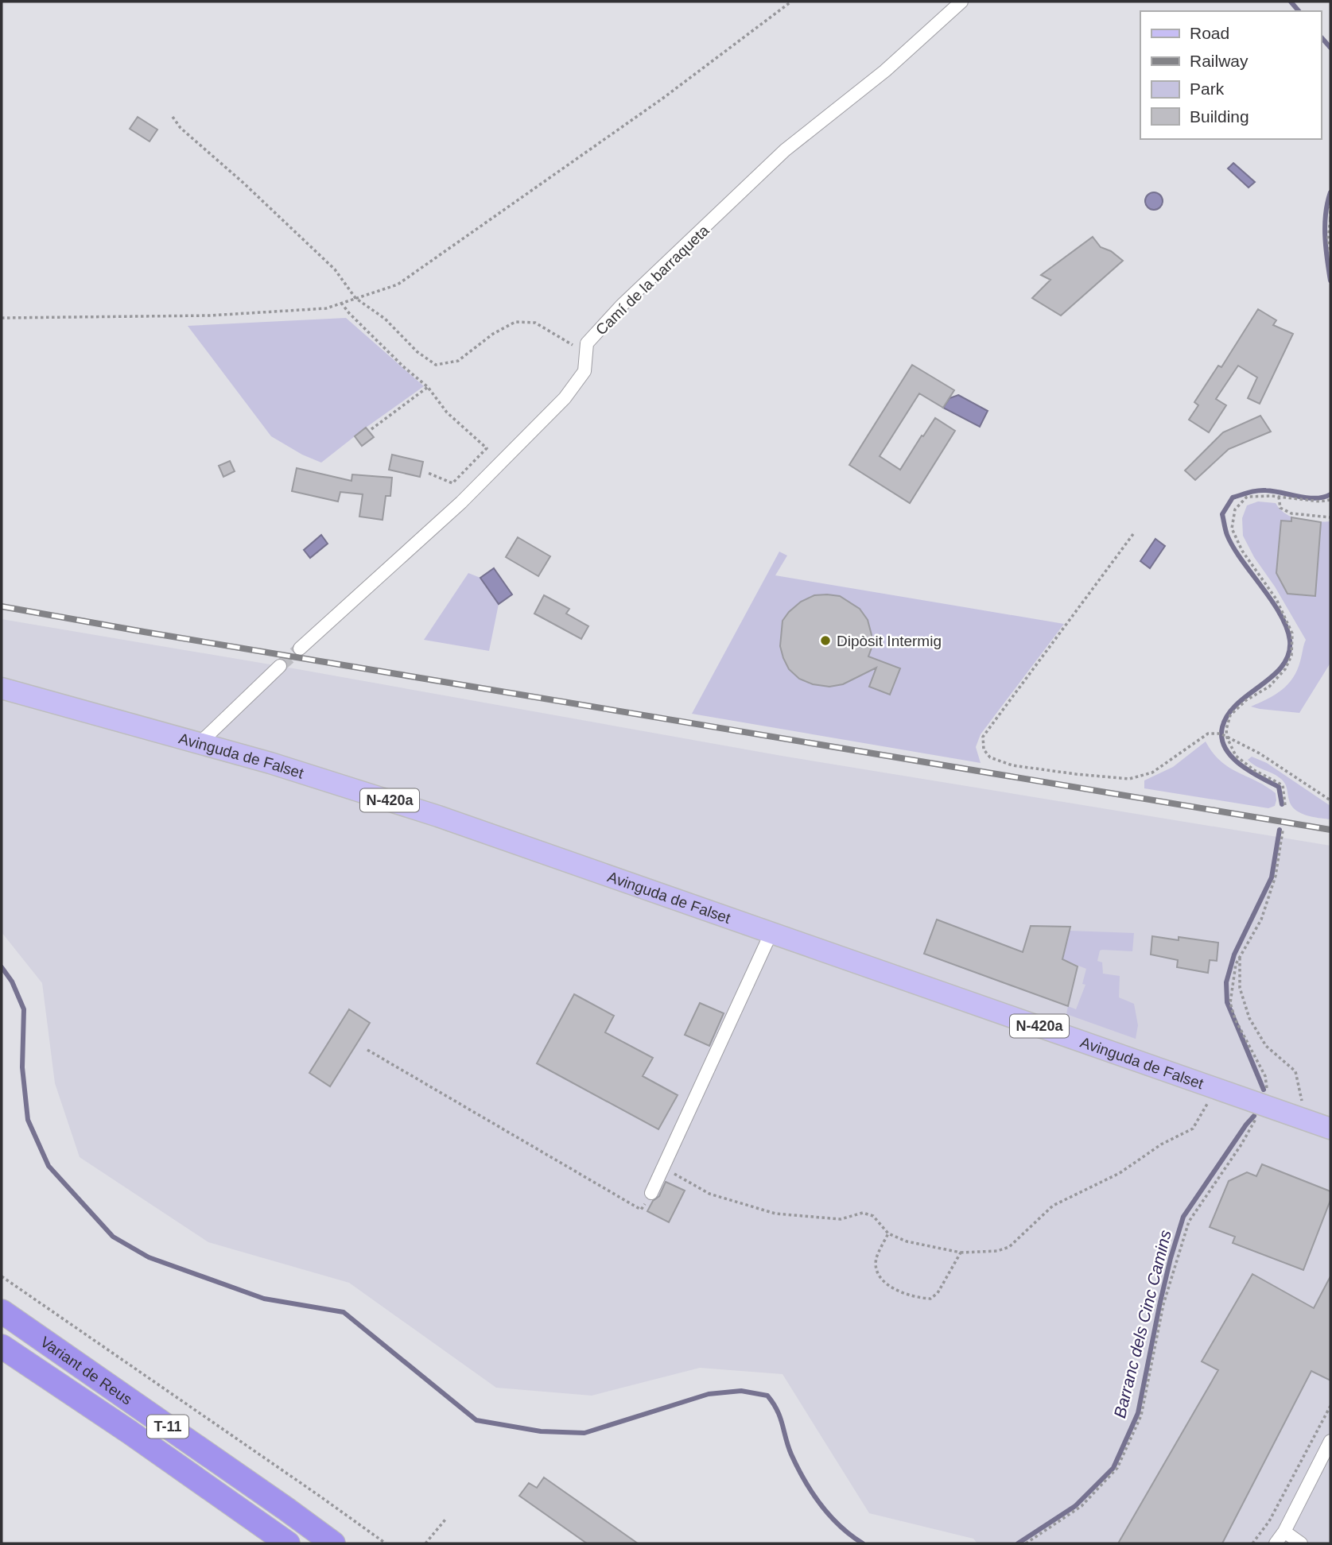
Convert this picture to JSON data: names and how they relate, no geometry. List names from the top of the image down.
{
  "streets": {
    "highway": ["Variant de Reus", "T-11"],
    "main road": ["Avinguda de Falset", "N-420a"],
    "street": ["Camí de la barraqueta"]
  },
  "water": ["Barranc dels Cinc Camins"],
  "places": ["Dipòsit Intermig"],
  "legend": [
    "Road",
    "Railway",
    "Park",
    "Building"
  ]
}
